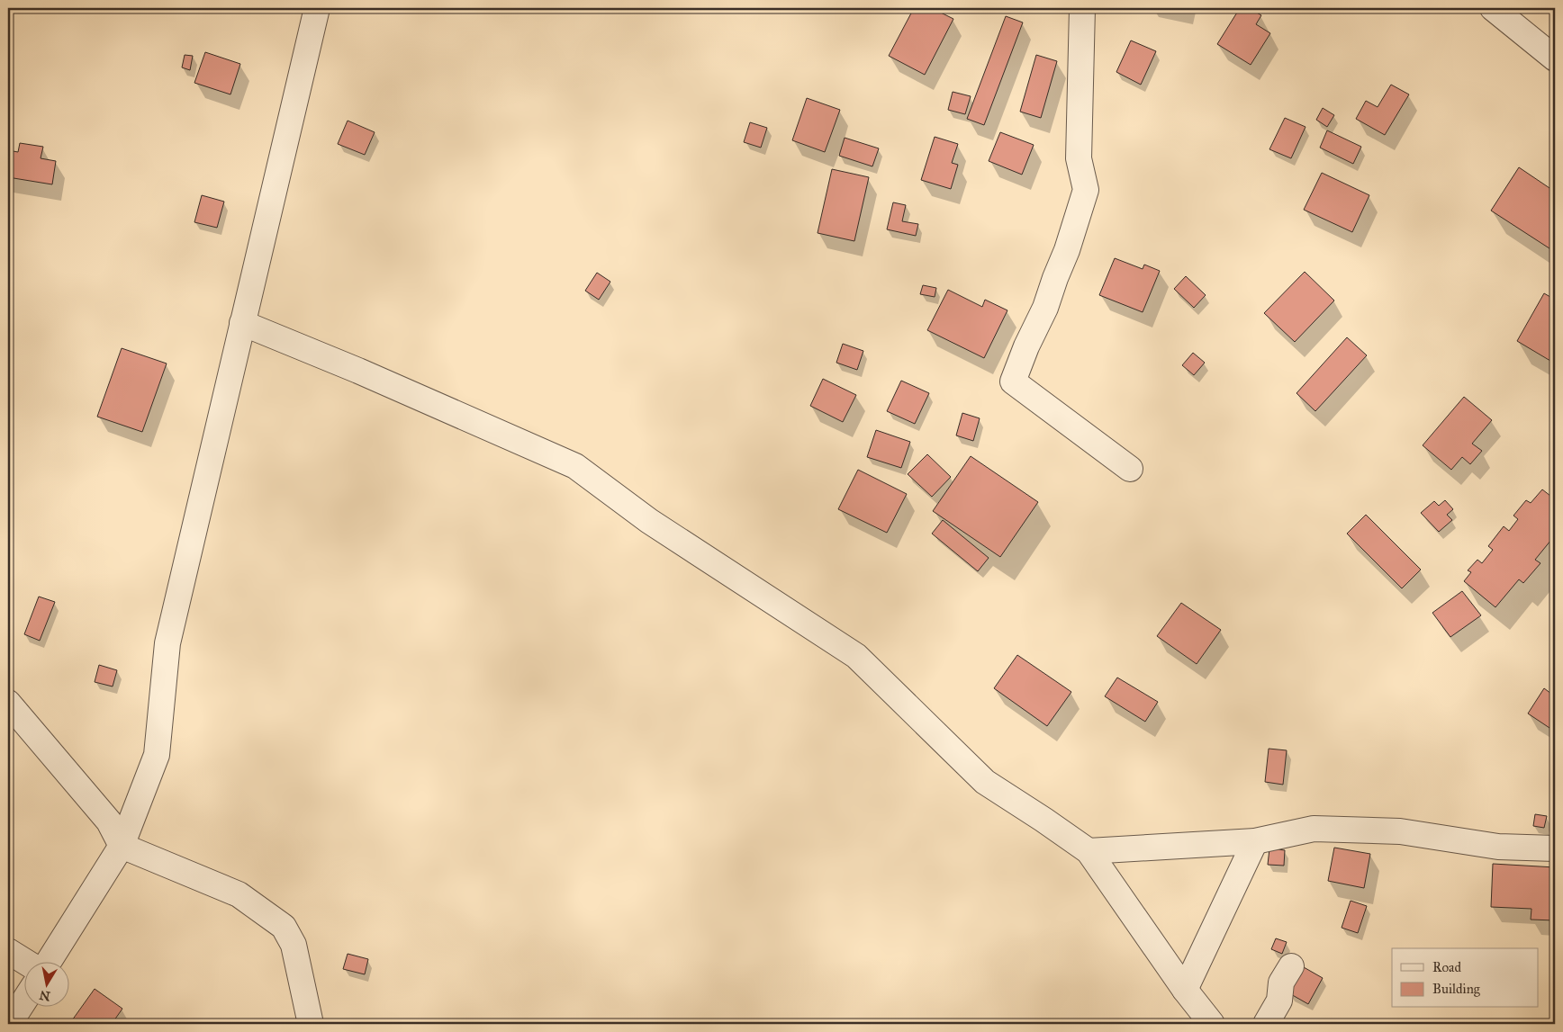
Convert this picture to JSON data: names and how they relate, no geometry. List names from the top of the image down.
{
  "legend": ["Road", "Building"],
  "north": "bottom"
}
